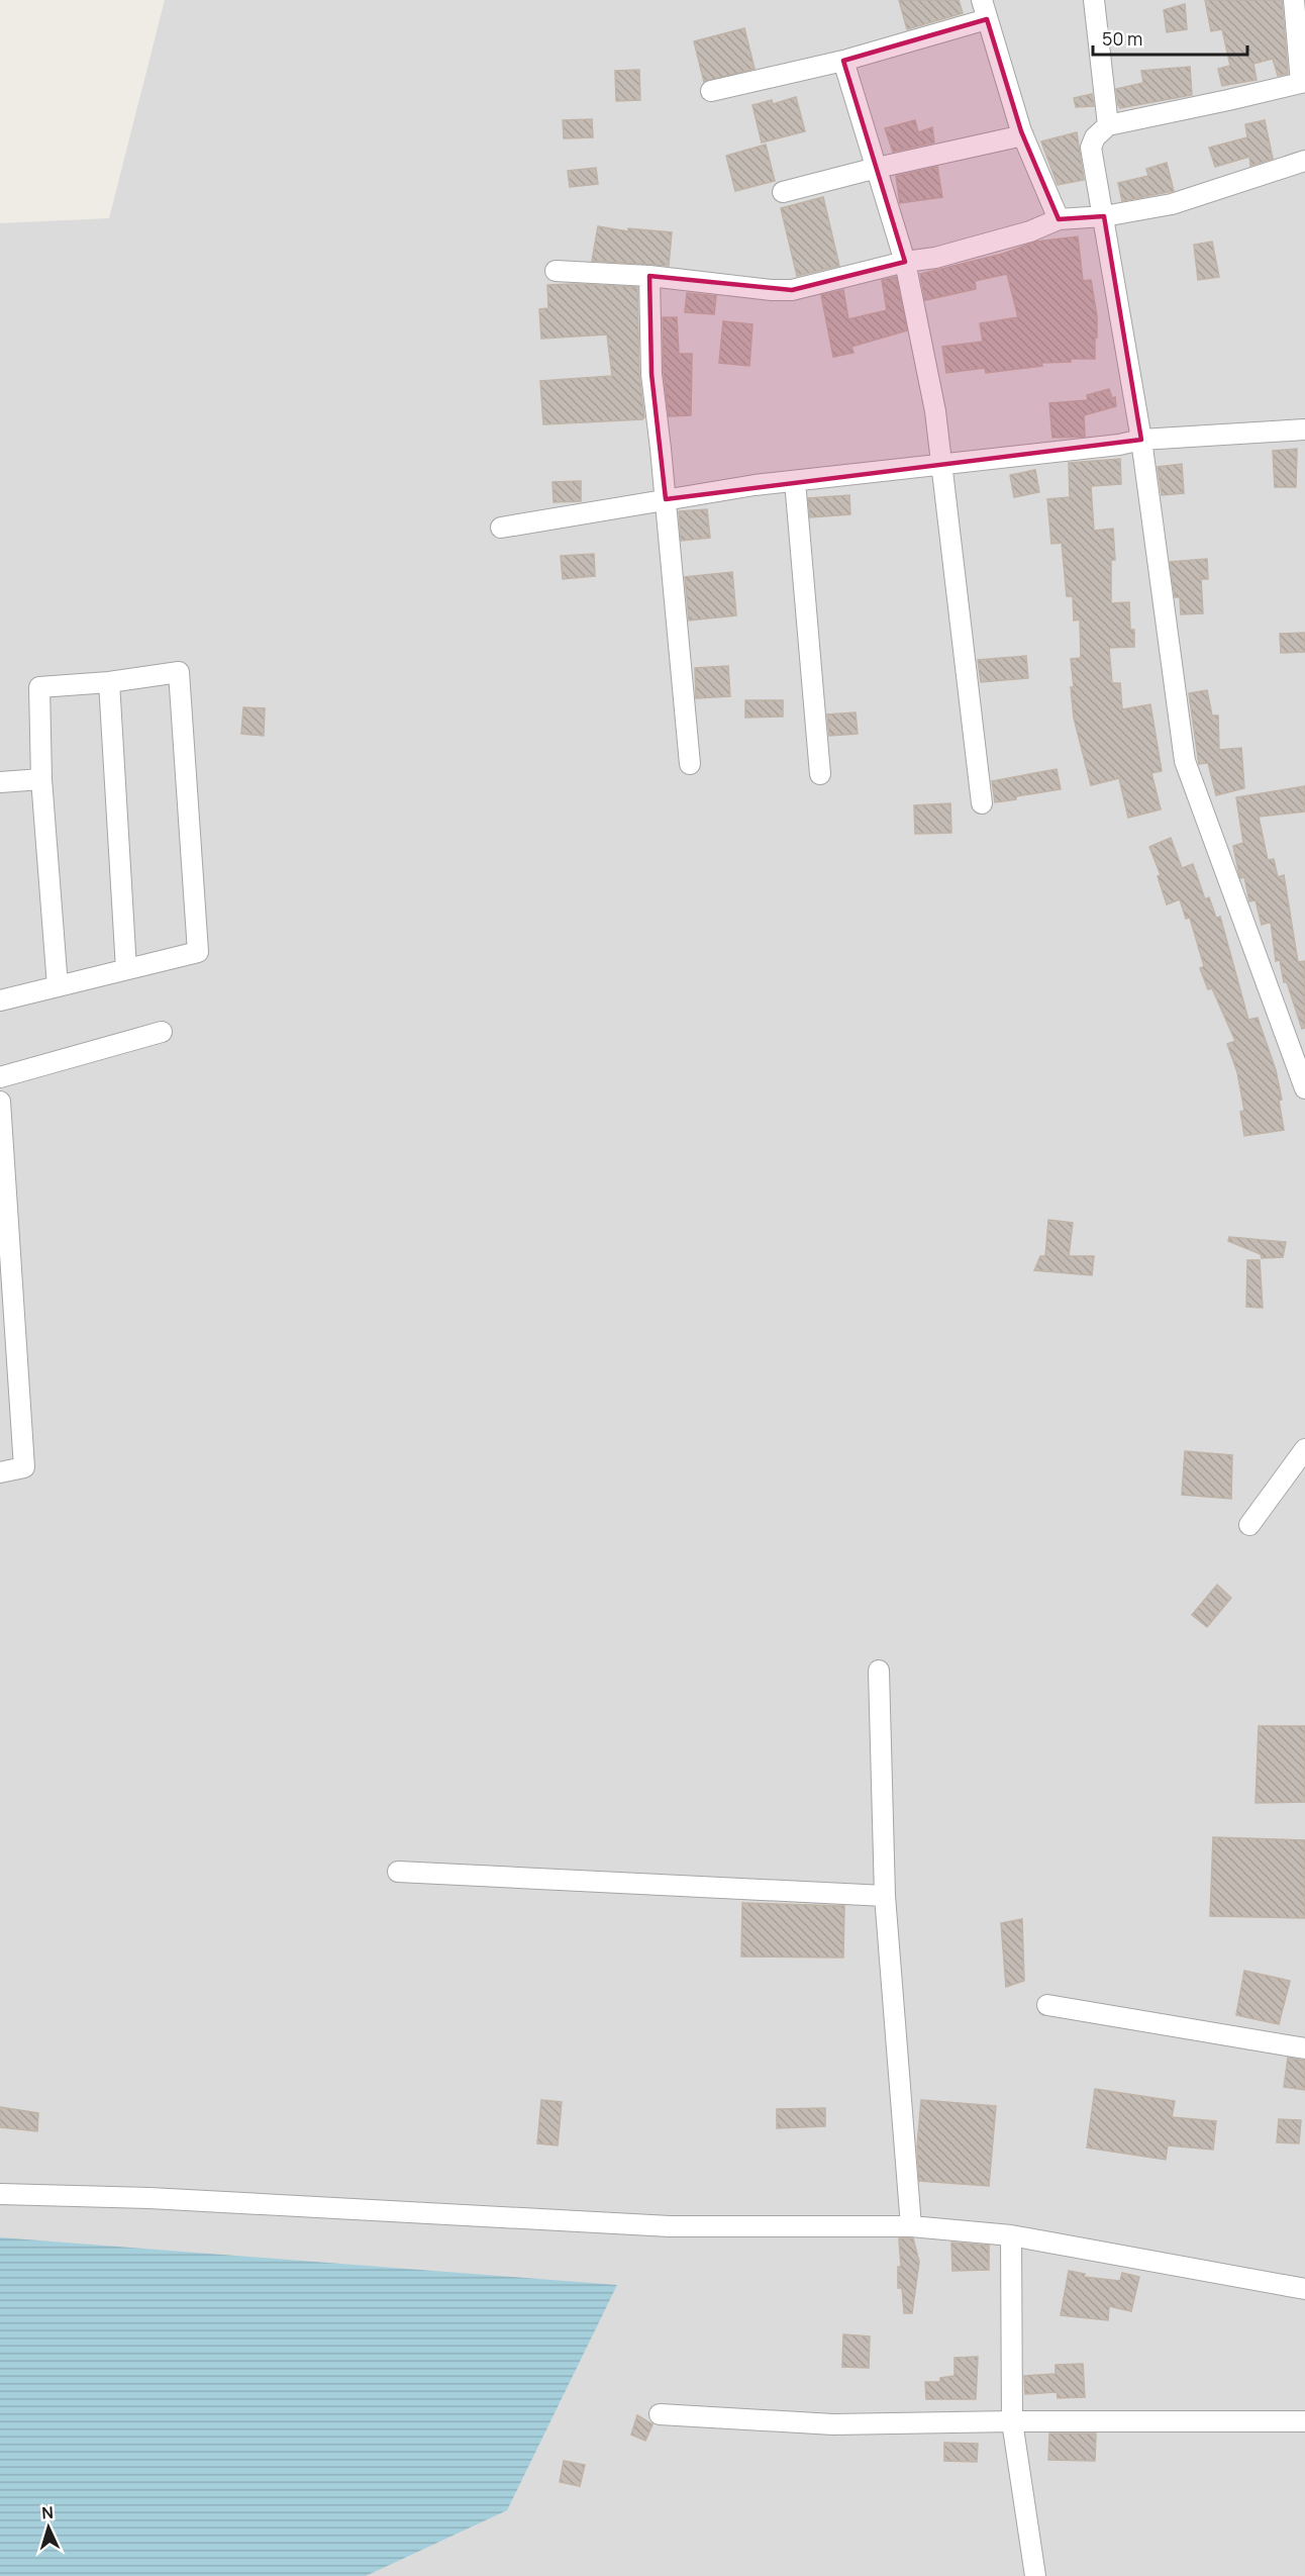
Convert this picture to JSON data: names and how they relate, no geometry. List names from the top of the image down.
{
  "scale_bar": "50 m",
  "north": "top"
}
